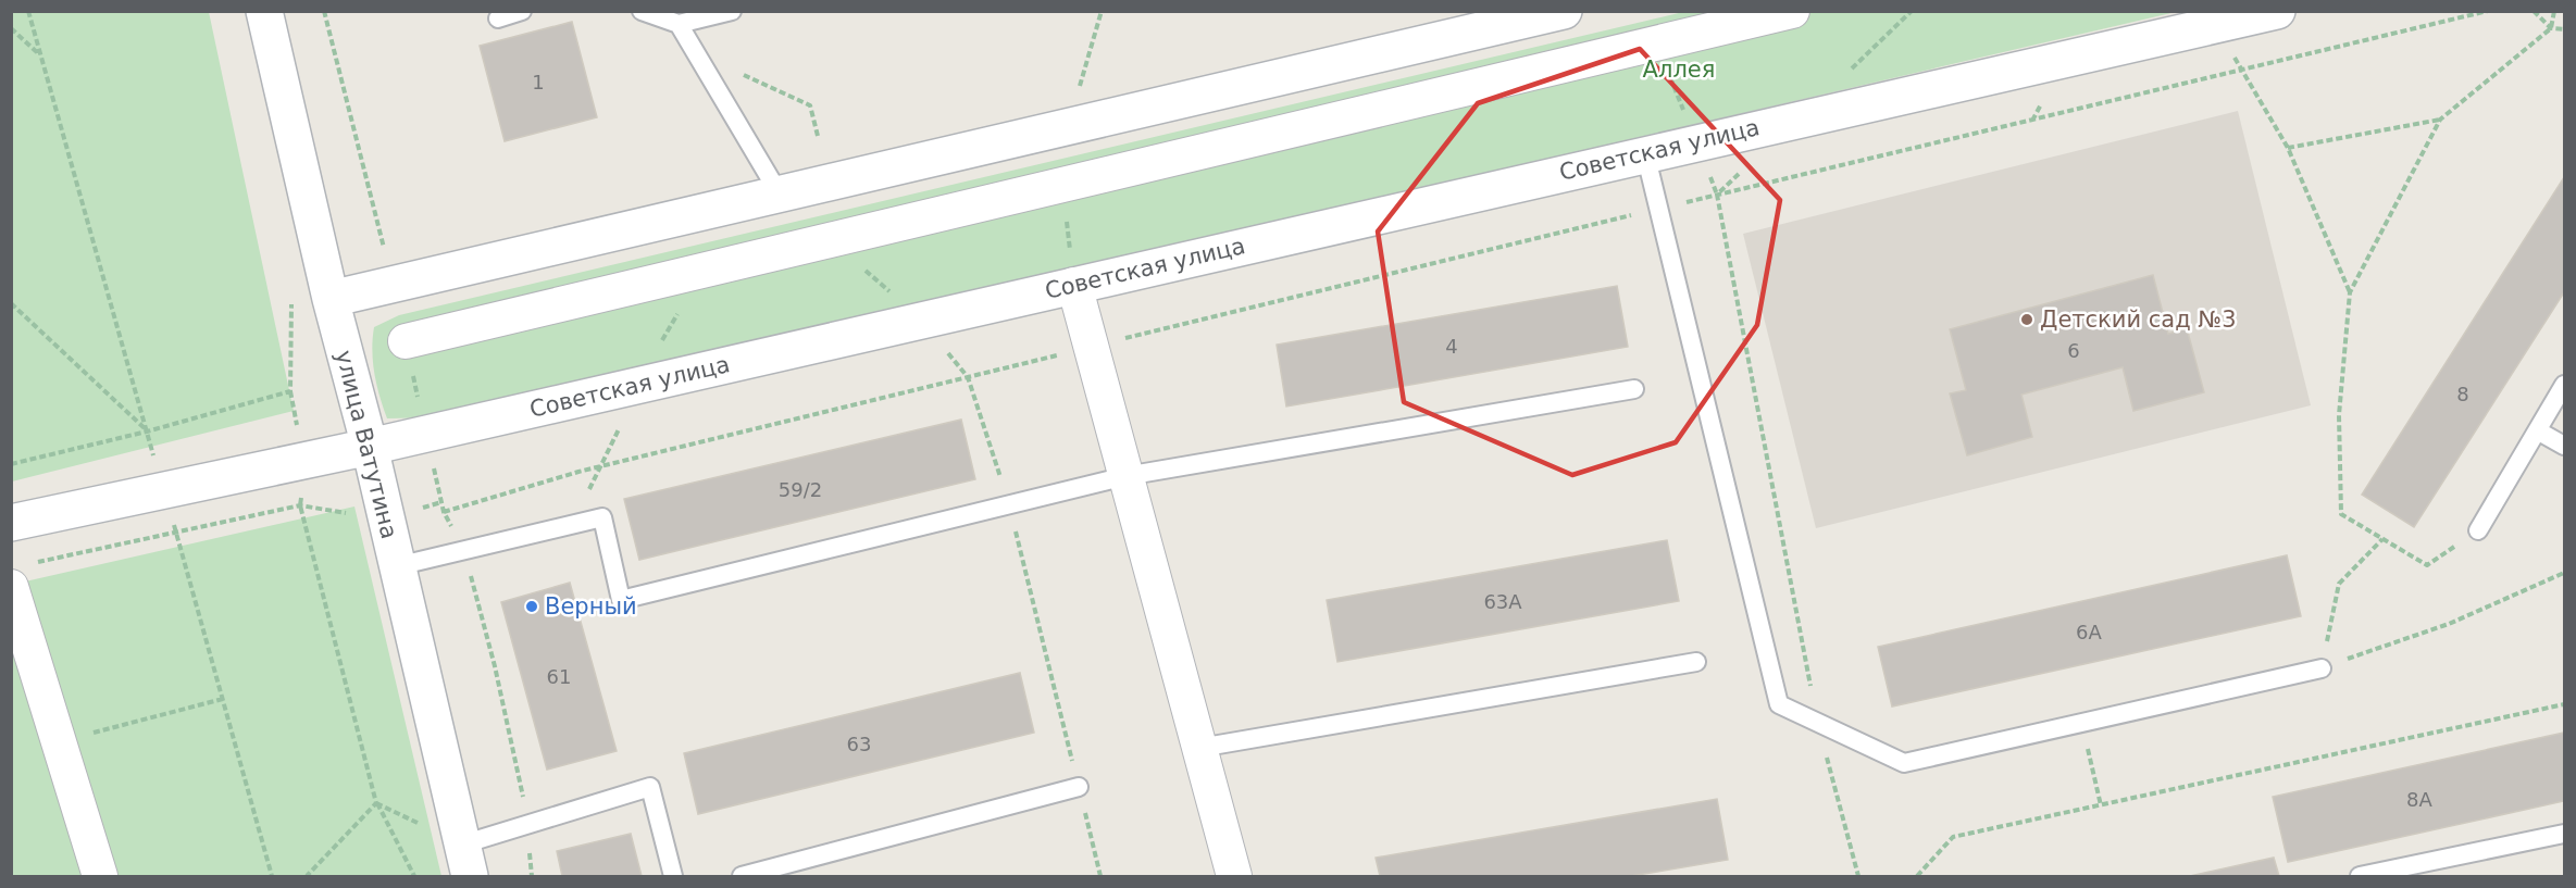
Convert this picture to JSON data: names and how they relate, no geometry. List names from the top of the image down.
{
  "streets": {
    "street": ["Советская улица", "улица Ватутина"]
  },
  "crossings": [
    ["Советская улица", "улица Ватутина"]
  ],
  "parks": ["Аллея"],
  "places": ["Детский сад №3", "Верный"],
  "house_numbers": [
    "1",
    "4",
    "6",
    "8",
    "59/2",
    "63А",
    "6А",
    "61",
    "63",
    "8А"
  ]
}
